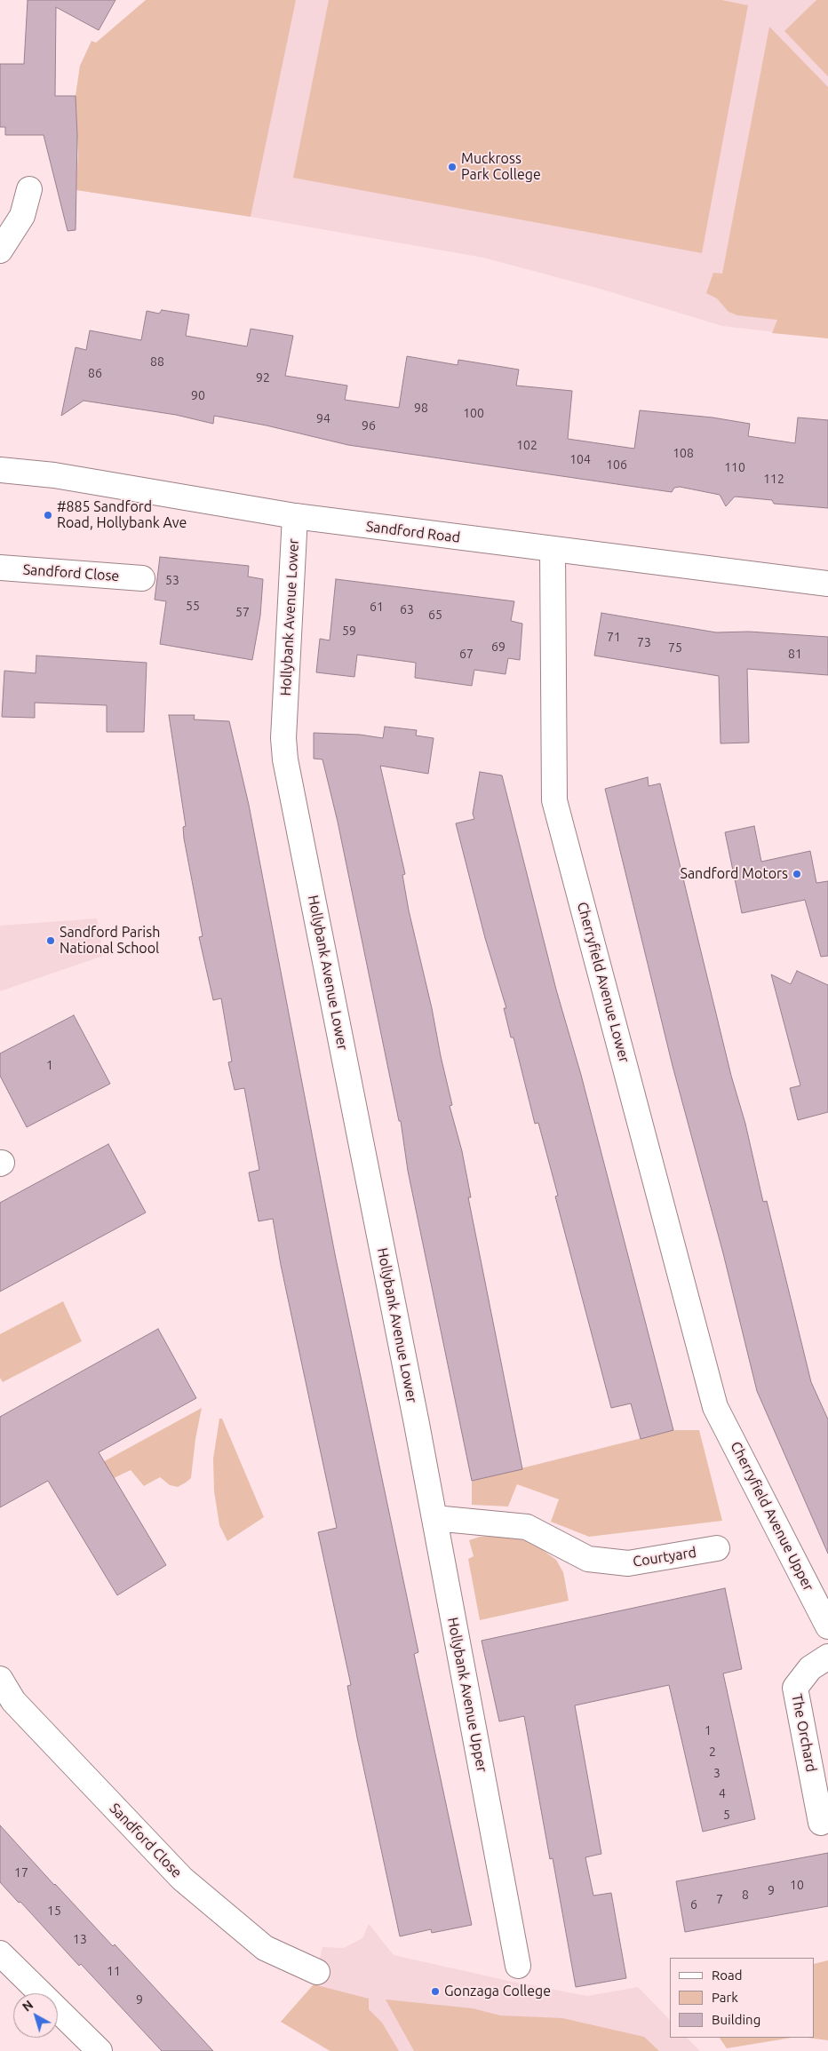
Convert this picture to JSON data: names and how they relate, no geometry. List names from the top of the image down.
{
  "streets": {
    "street": [
      "Sandford Road",
      "Sandford Close",
      "Hollybank Avenue Lower",
      "Cherryfield Avenue Lower",
      "Cherryfield Avenue Upper",
      "Courtyard",
      "Hollybank Avenue Upper",
      "The Orchard"
    ]
  },
  "crossings": [
    ["Sandford Road", "Hollybank Avenue Lower"],
    ["Sandford Road", "Cherryfield Avenue Lower"],
    ["Hollybank Avenue Lower", "Hollybank Avenue Upper"],
    ["Cherryfield Avenue Lower", "Cherryfield Avenue Upper"],
    ["Courtyard", "Hollybank Avenue Upper"]
  ],
  "places": [
    "Muckross Park College",
    "#885 Sandford Road, Hollybank Ave",
    "Sandford Motors",
    "Sandford Parish National School",
    "Gonzaga College"
  ],
  "house_numbers": [
    "88",
    "86",
    "92",
    "90",
    "98",
    "100",
    "94",
    "96",
    "102",
    "108",
    "104",
    "106",
    "110",
    "112",
    "53",
    "55",
    "61",
    "63",
    "57",
    "65",
    "59",
    "71",
    "73",
    "69",
    "75",
    "67",
    "81",
    "1",
    "1",
    "2",
    "3",
    "4",
    "5",
    "17",
    "10",
    "9",
    "8",
    "7",
    "6",
    "15",
    "13",
    "11",
    "9"
  ],
  "legend": ["Road", "Park", "Building"],
  "north": "top left"
}
